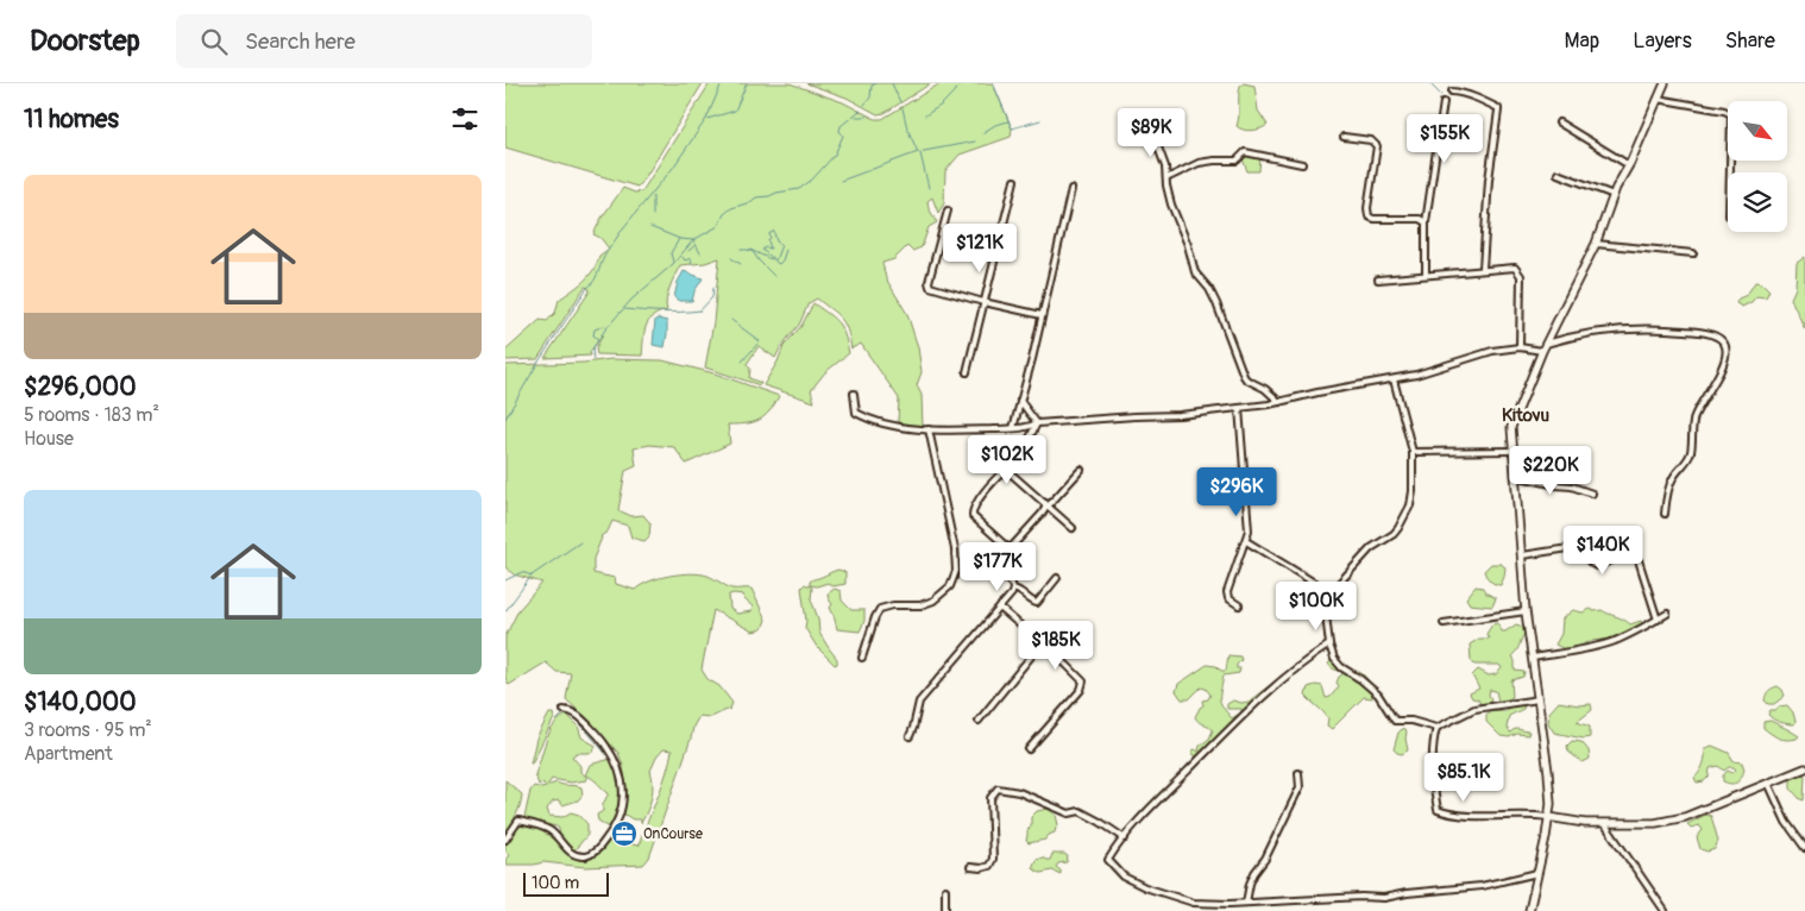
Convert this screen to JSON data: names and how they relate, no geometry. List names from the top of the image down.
{
  "districts": ["Kitovu"],
  "places": {
    "office": ["OnCourse"]
  },
  "scale_bar": "100 m",
  "north": "bottom right",
  "page": {
    "header": "Doorstep",
    "search": "Search here",
    "nav": ["Map", "Layers", "Share"],
    "heading": "11 homes",
    "price": [
      "$89K",
      "$155K",
      "$121K",
      "$102K",
      "$220K",
      "$296K",
      "$140K",
      "$177K",
      "$100K",
      "$185K",
      "$85.1K"
    ],
    "list": [
      {
        "name": "$296,000",
        "note": "5 rooms · 183 m² · House"
      },
      {
        "name": "$140,000",
        "note": "3 rooms · 95 m² · Apartment"
      }
    ],
    "scale": "100 m"
  }
}
